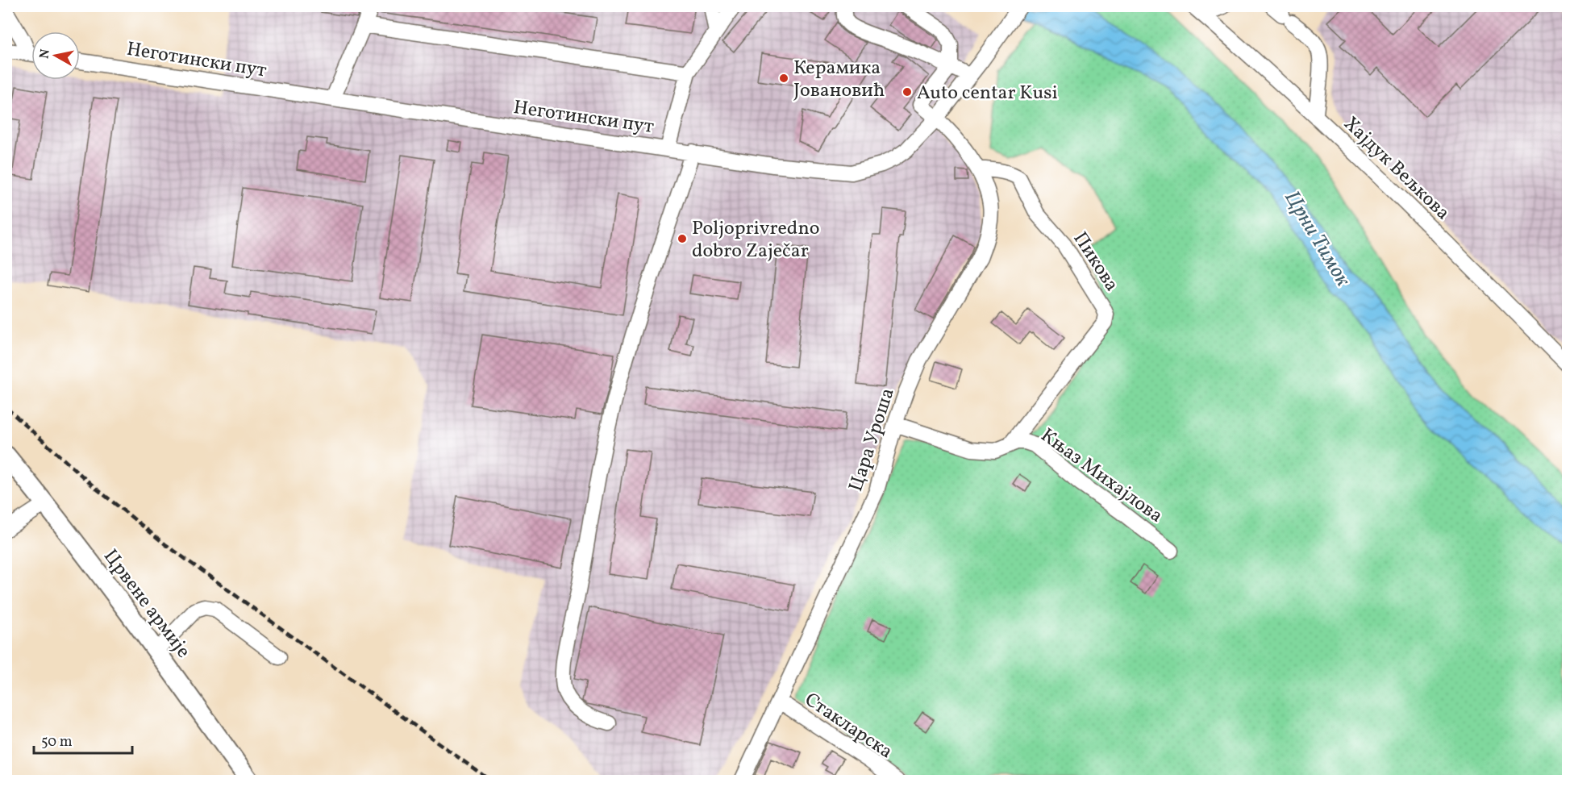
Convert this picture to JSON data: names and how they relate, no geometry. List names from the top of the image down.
{
  "streets": {
    "main road": ["Црвене армије"],
    "street": [
      "Неготински пут",
      "Хајдук Вељкова",
      "Пикова",
      "Цара Уроша",
      "Књаз Михајлова",
      "Стакларска"
    ]
  },
  "crossings": [
    ["Неготински пут", "Цара Уроша"],
    ["Пикова", "Цара Уроша"],
    ["Пикова", "Књаз Михајлова"],
    ["Цара Уроша", "Књаз Михајлова"],
    ["Цара Уроша", "Стакларска"]
  ],
  "water": ["Црни Тимок"],
  "places": ["Керамика Јовановић", "Auto centar Kusi", "Poljoprivredno dobro Zaječar"],
  "scale_bar": "50 m",
  "north": "left"
}
